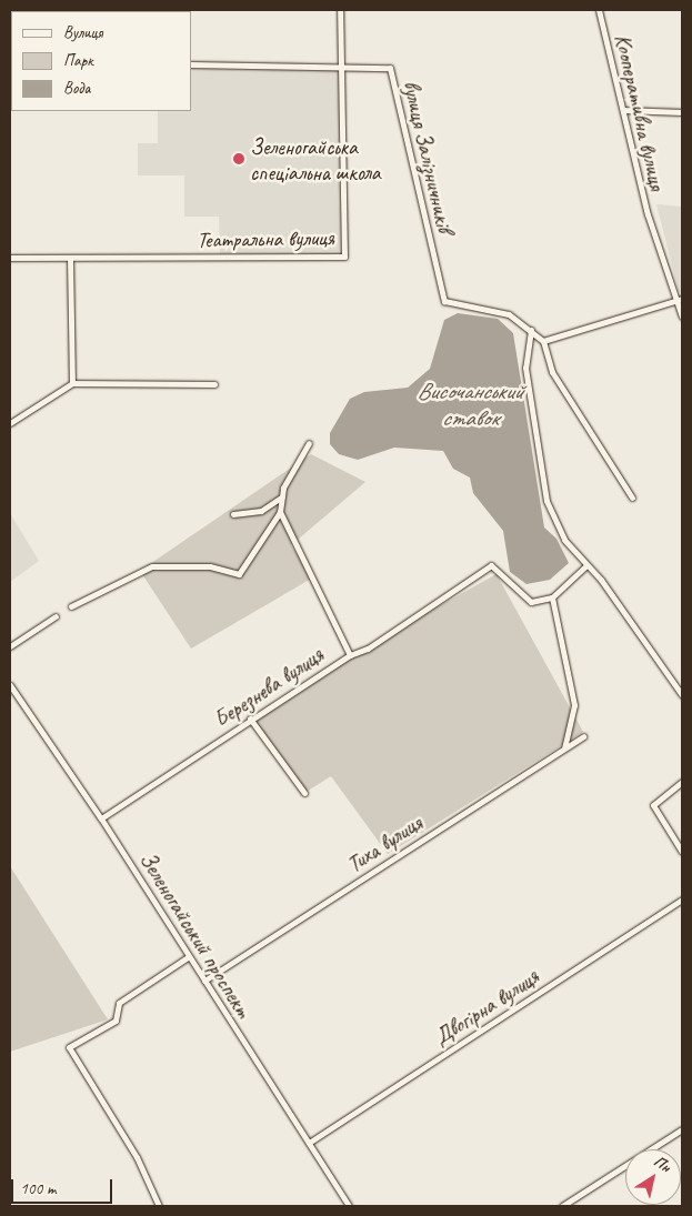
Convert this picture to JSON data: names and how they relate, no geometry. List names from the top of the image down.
{
  "streets": {
    "street": [
      "Кооперативна вулиця",
      "вулиця Залізничників",
      "Театральна вулиця",
      "Березнева вулиця",
      "Тиха вулиця",
      "Зеленогайський проспект",
      "Двогірна вулиця"
    ]
  },
  "crossings": [
    ["вулиця Залізничників", "Театральна вулиця"],
    ["Березнева вулиця", "Зеленогайський проспект"],
    ["Тиха вулиця", "Зеленогайський проспект"],
    ["Зеленогайський проспект", "Двогірна вулиця"]
  ],
  "water": ["Височанський ставок"],
  "places": ["Зеленогайська спеціальна школа"],
  "legend": ["Вулиця", "Парк", "Вода"],
  "scale_bar": "100 m",
  "north": "top right"
}
